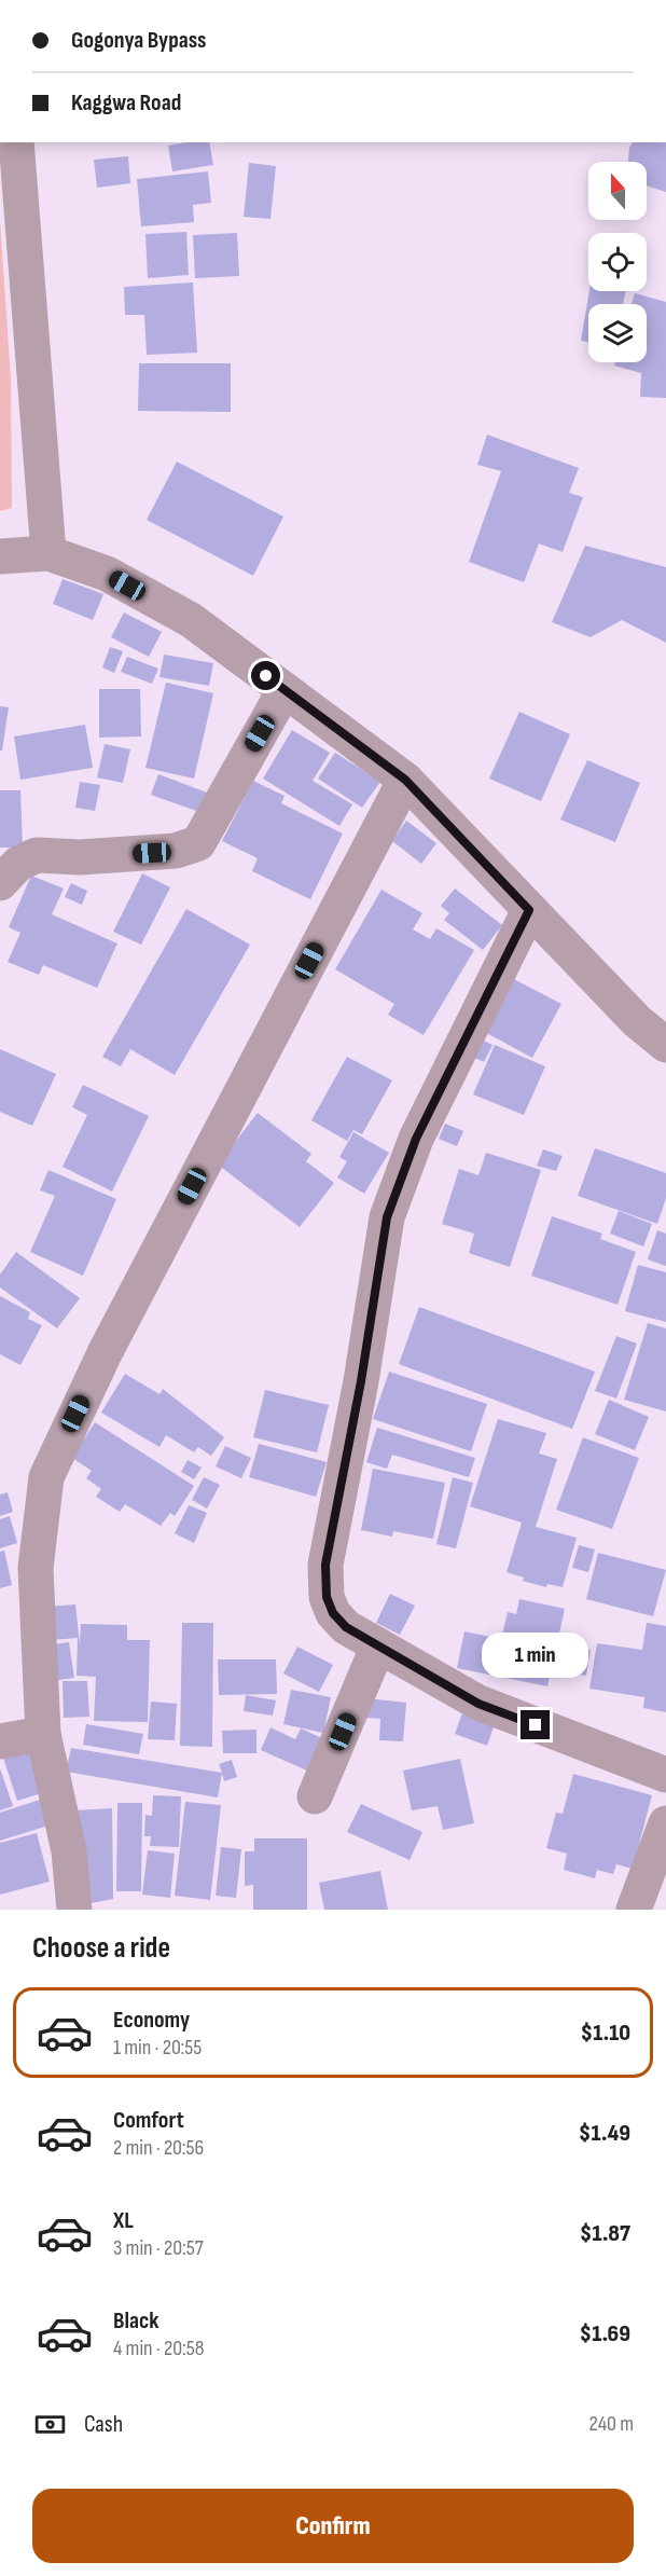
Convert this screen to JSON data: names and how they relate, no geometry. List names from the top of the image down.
{
  "north": "top",
  "page": {
    "banner": ["Gogonya Bypass", "Kaggwa Road"],
    "bubble": "1 min",
    "heading": "Choose a ride",
    "list": [
      {
        "name": "Economy",
        "note": "1 min · 20:55",
        "value": "$1.10"
      },
      {
        "name": "Comfort",
        "note": "2 min · 20:56",
        "value": "$1.49"
      },
      {
        "name": "XL",
        "note": "3 min · 20:57",
        "value": "$1.87"
      },
      {
        "name": "Black",
        "note": "4 min · 20:58",
        "value": "$1.69"
      }
    ],
    "pay": ["Cash", "240 m"],
    "buttons": "Confirm"
  }
}
